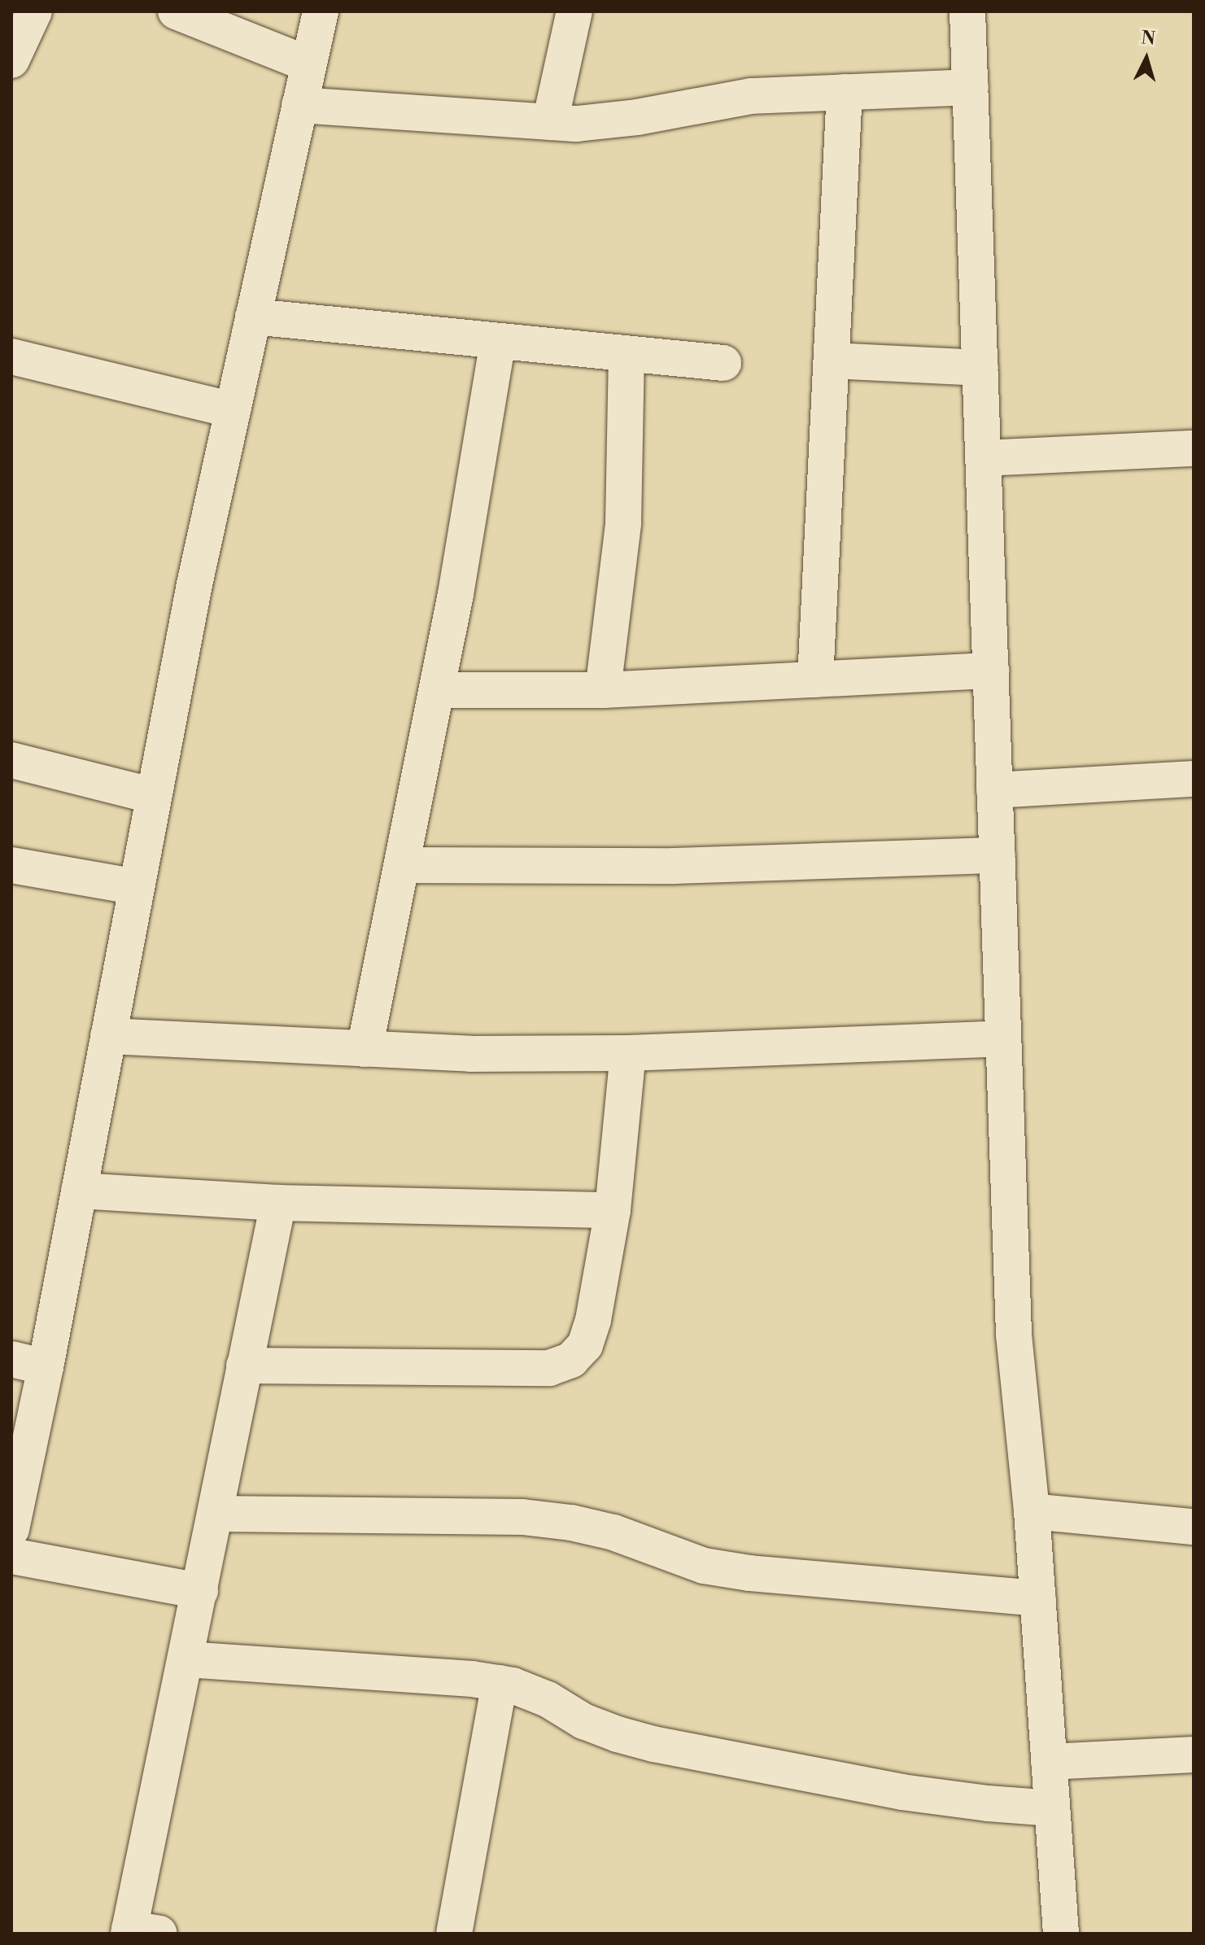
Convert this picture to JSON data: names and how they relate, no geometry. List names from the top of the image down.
{
  "north": "top"
}
